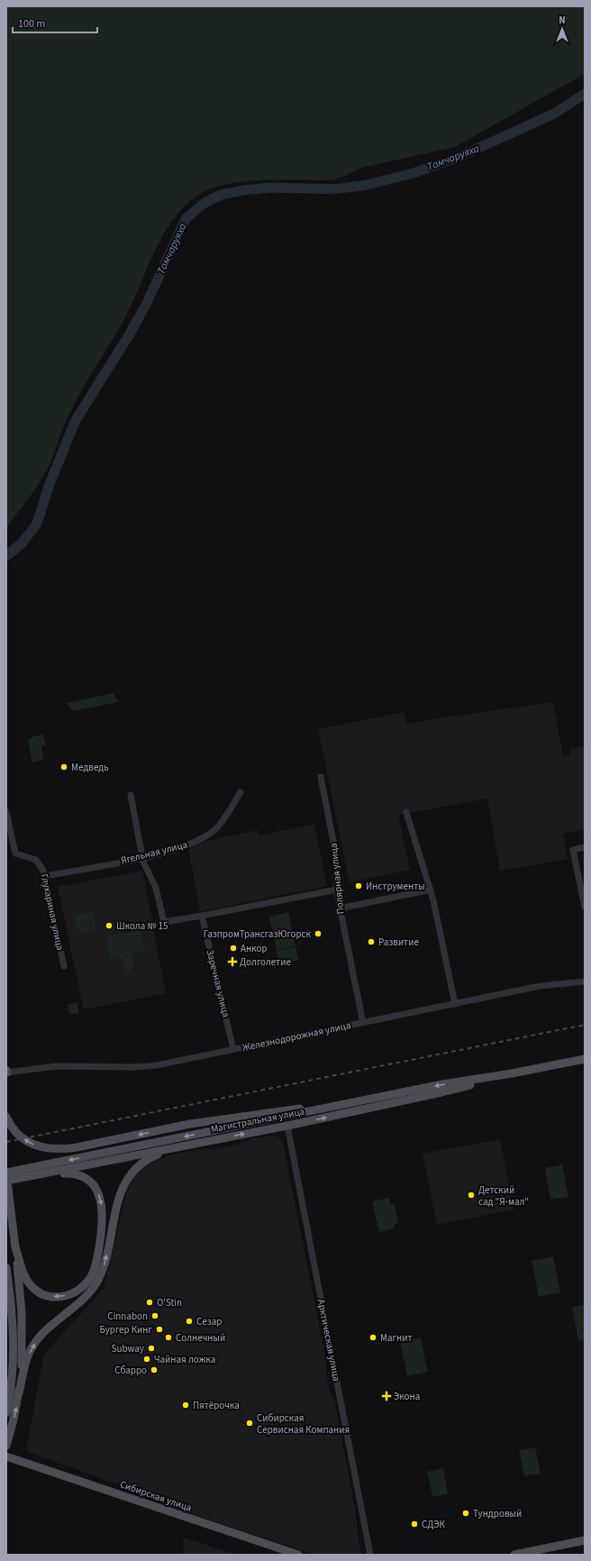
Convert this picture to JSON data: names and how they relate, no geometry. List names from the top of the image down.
{
  "streets": {
    "main road": ["Магистральная улица", "Сибирская улица"],
    "street": [
      "Ягельная улица",
      "Полярная улица",
      "Глухариная улица",
      "Заречная улица",
      "Железнодорожная улица",
      "Арктическая улица"
    ]
  },
  "crossings": [
    ["Ягельная улица", "Глухариная улица"],
    ["Полярная улица", "Железнодорожная улица"],
    ["Заречная улица", "Железнодорожная улица"],
    ["Магистральная улица", "Арктическая улица"]
  ],
  "water": ["Томчаруяха"],
  "places": {
    "other": [
      "Медведь",
      "Инструменты",
      "Школа № 15",
      "ГазпромТрансгазЮгорск",
      "Развитие",
      "Анкор",
      "Детский сад \"Я-мал\"",
      "O'Stin",
      "Cinnabon",
      "Сезар",
      "Бургер Кинг",
      "Солнечный",
      "Магнит",
      "Subway",
      "Чайная ложка",
      "Сбарро",
      "Пятёрочка",
      "Сибирская Сервисная Компания",
      "Тундровый",
      "СДЭК"
    ],
    "health": ["Долголетие", "Экона"]
  },
  "scale_bar": "100 m",
  "north": "top"
}
